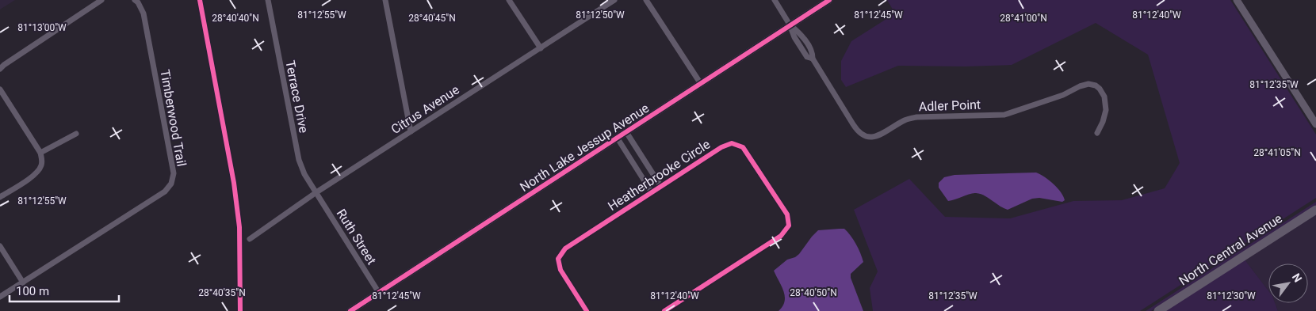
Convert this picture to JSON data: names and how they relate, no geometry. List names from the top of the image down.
{
  "streets": {
    "main road": ["North Central Avenue"],
    "street": [
      "Terrace Drive",
      "Adler Point",
      "Citrus Avenue",
      "Timberwood Trail",
      "North Lake Jessup Avenue",
      "Heatherbrooke Circle",
      "Ruth Street"
    ]
  },
  "crossings": [
    ["Terrace Drive", "Citrus Avenue"],
    ["Terrace Drive", "Ruth Street"],
    ["Adler Point", "North Lake Jessup Avenue"],
    ["Citrus Avenue", "Ruth Street"],
    ["North Lake Jessup Avenue", "Heatherbrooke Circle"],
    ["North Lake Jessup Avenue", "Ruth Street"]
  ],
  "scale_bar": "100 m",
  "north": "top right",
  "coordinates": [
    "81°12'55\"W",
    "81°12'50\"W",
    "81°12'40\"W",
    "81°12'45\"W",
    "28°40'40\"N",
    "28°40'45\"N",
    "28°41'00\"N",
    "81°13'00\"W",
    "81°12'35\"W",
    "28°41'05\"N",
    "28°40'35\"N",
    "28°40'50\"N",
    "81°12'30\"W"
  ]
}
